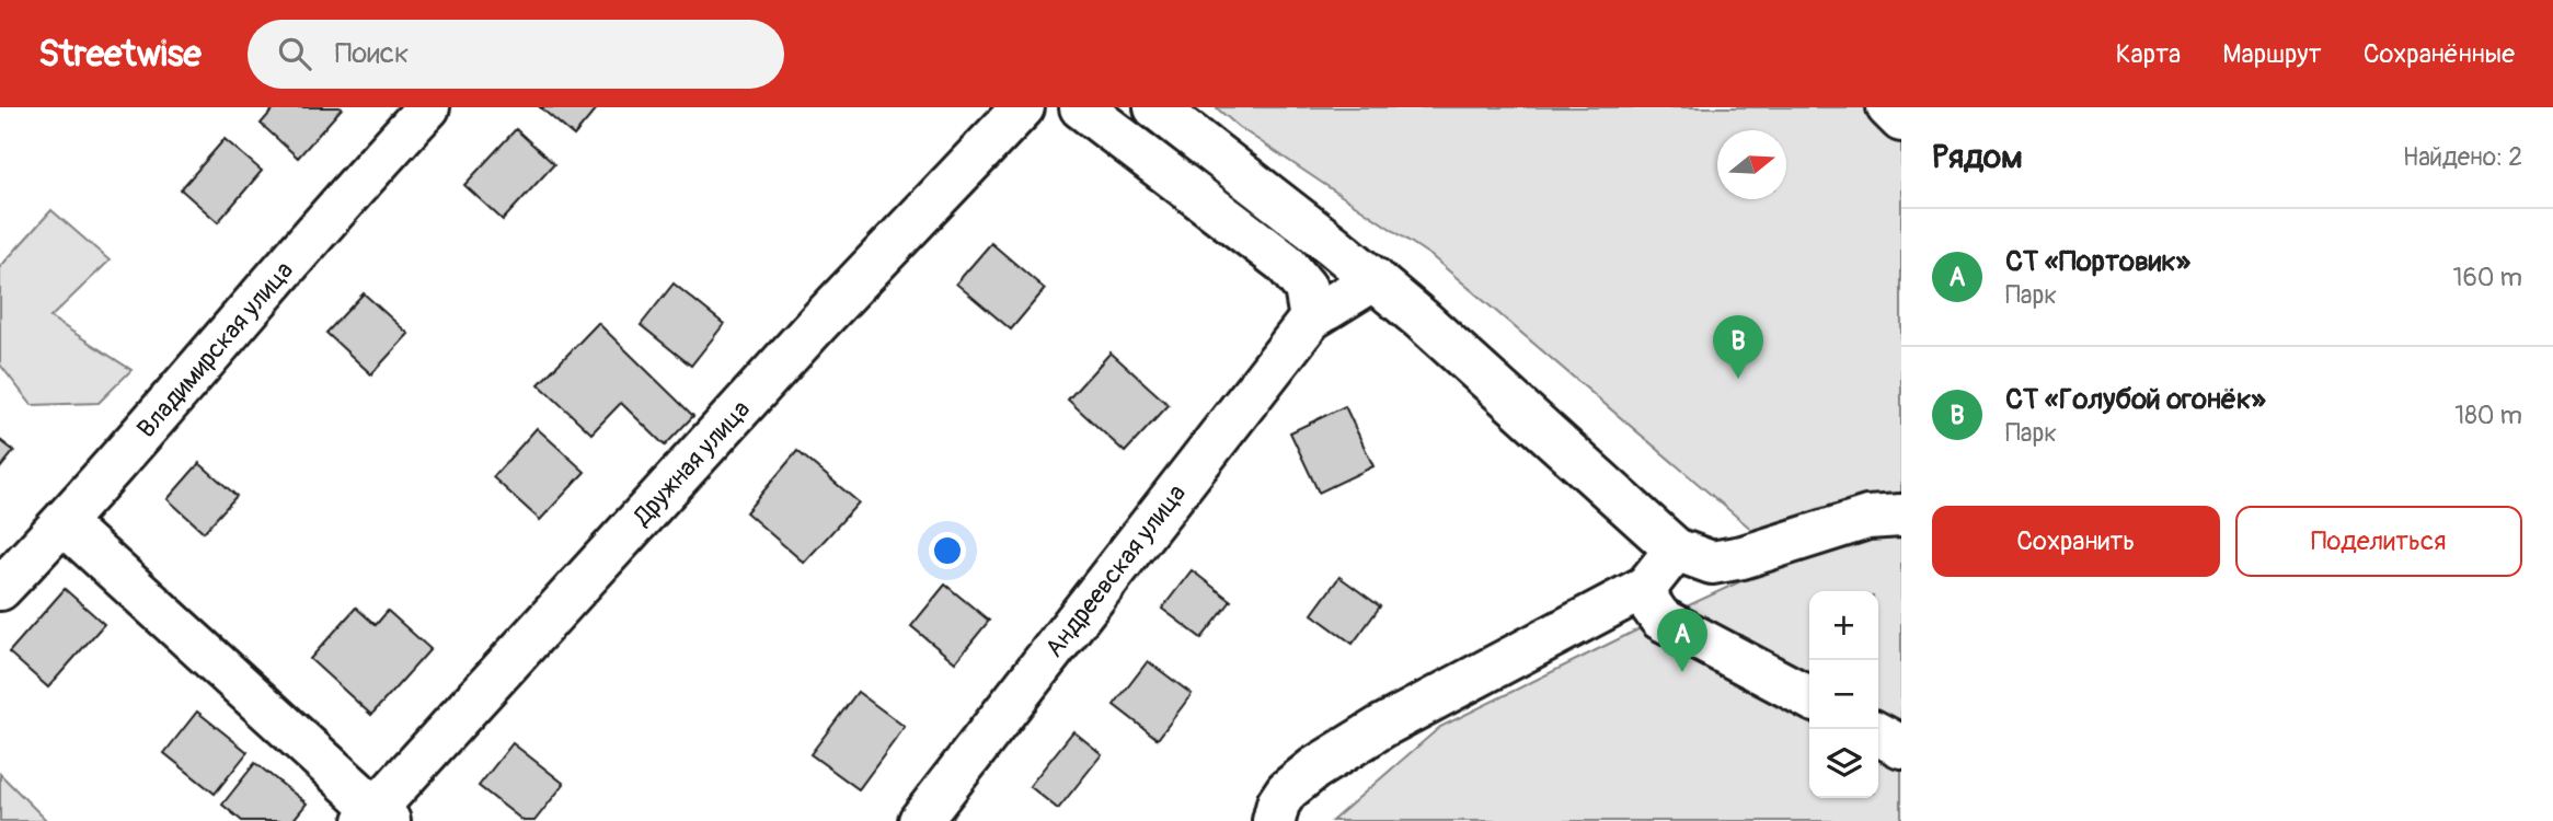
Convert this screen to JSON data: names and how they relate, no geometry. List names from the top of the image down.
{
  "streets": {
    "street": ["Владимирская улица", "Дружная улица", "Андреевская улица"]
  },
  "north": "right",
  "page": {
    "header": "Streetwise",
    "search": "Поиск",
    "nav": ["Карта", "Маршрут", "Сохранённые"],
    "heading": ["Рядом", "Найдено: 2"],
    "list": [
      {
        "mark": "A",
        "name": "СТ «Портовик»",
        "note": "Парк",
        "value": "160 m"
      },
      {
        "mark": "B",
        "name": "СТ «Голубой огонёк»",
        "note": "Парк",
        "value": "180 m"
      }
    ],
    "pins": ["B", "A"],
    "buttons": ["Сохранить", "Поделиться"],
    "map_buttons": ["+", "−"]
  }
}
